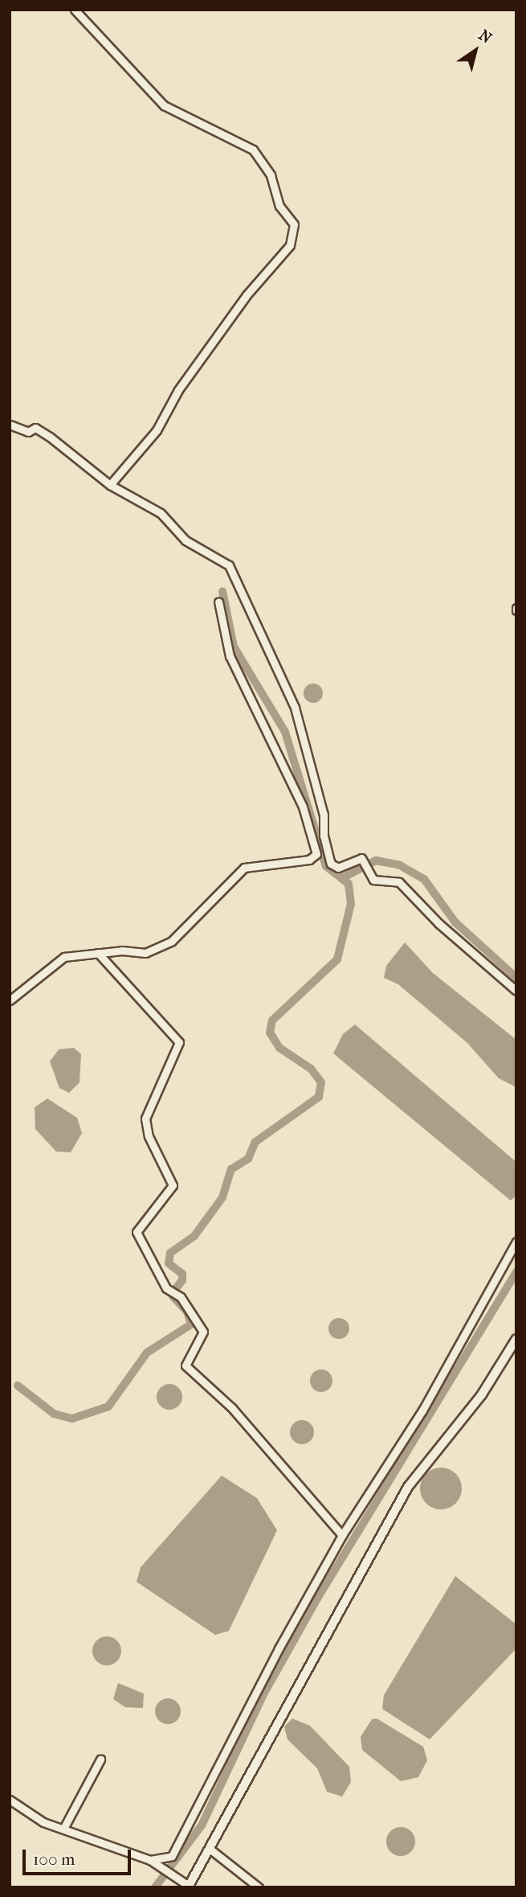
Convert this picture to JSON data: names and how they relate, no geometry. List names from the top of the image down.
{
  "scale_bar": "100 m",
  "north": "top right"
}
